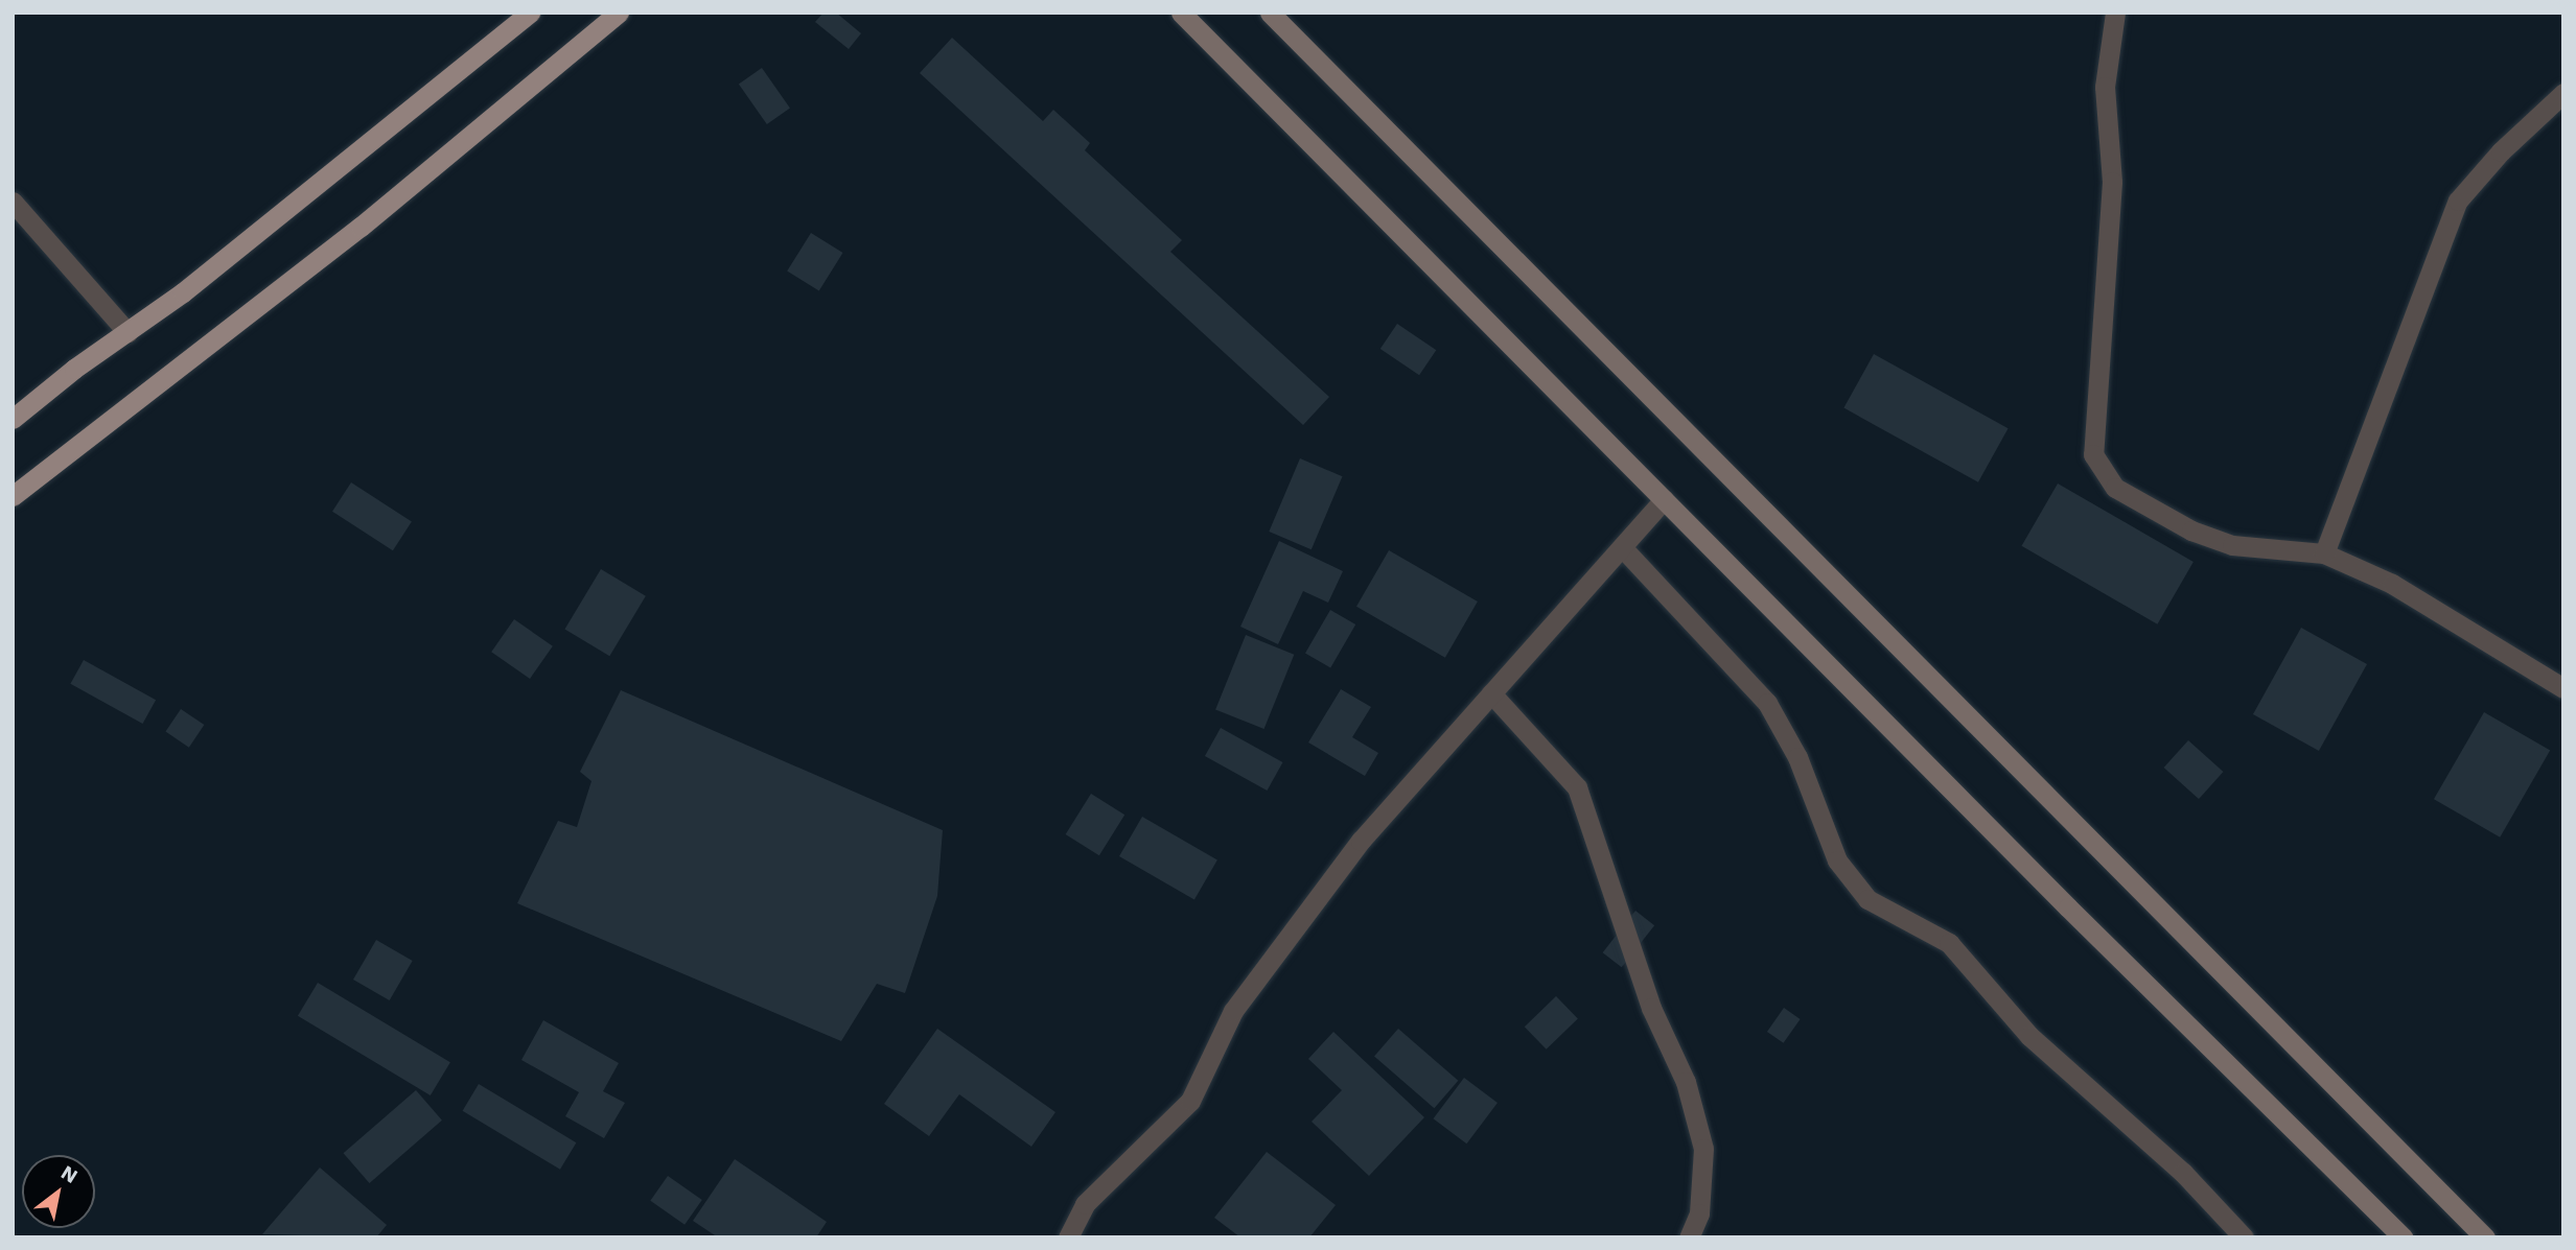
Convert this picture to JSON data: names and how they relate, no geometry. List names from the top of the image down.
{
  "north": "top right"
}
